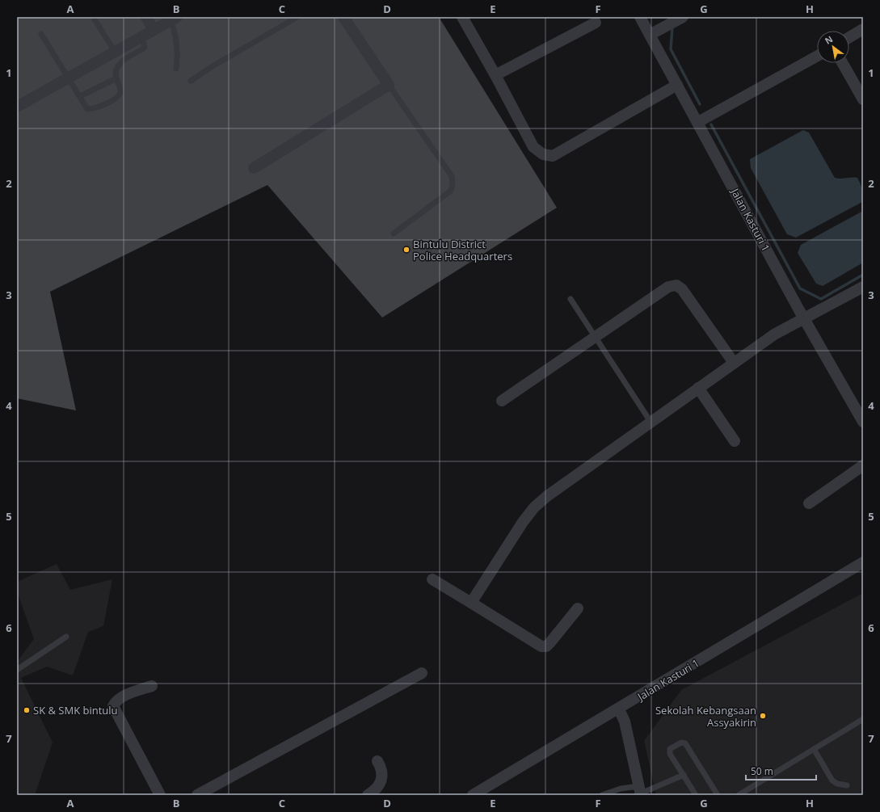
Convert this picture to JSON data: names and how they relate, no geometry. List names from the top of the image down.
{
  "streets": {
    "street": ["Jalan Kasturi 1"]
  },
  "places": ["Bintulu District Police Headquarters", "SK & SMK bintulu", "Sekolah Kebangsaan Assyakirin"],
  "scale_bar": "50 m",
  "north": "top left",
  "grid": {
    "columns": [
      "A",
      "B",
      "C",
      "D",
      "E",
      "F",
      "G",
      "H"
    ],
    "rows": [
      "1",
      "2",
      "3",
      "4",
      "5",
      "6",
      "7"
    ]
  }
}
